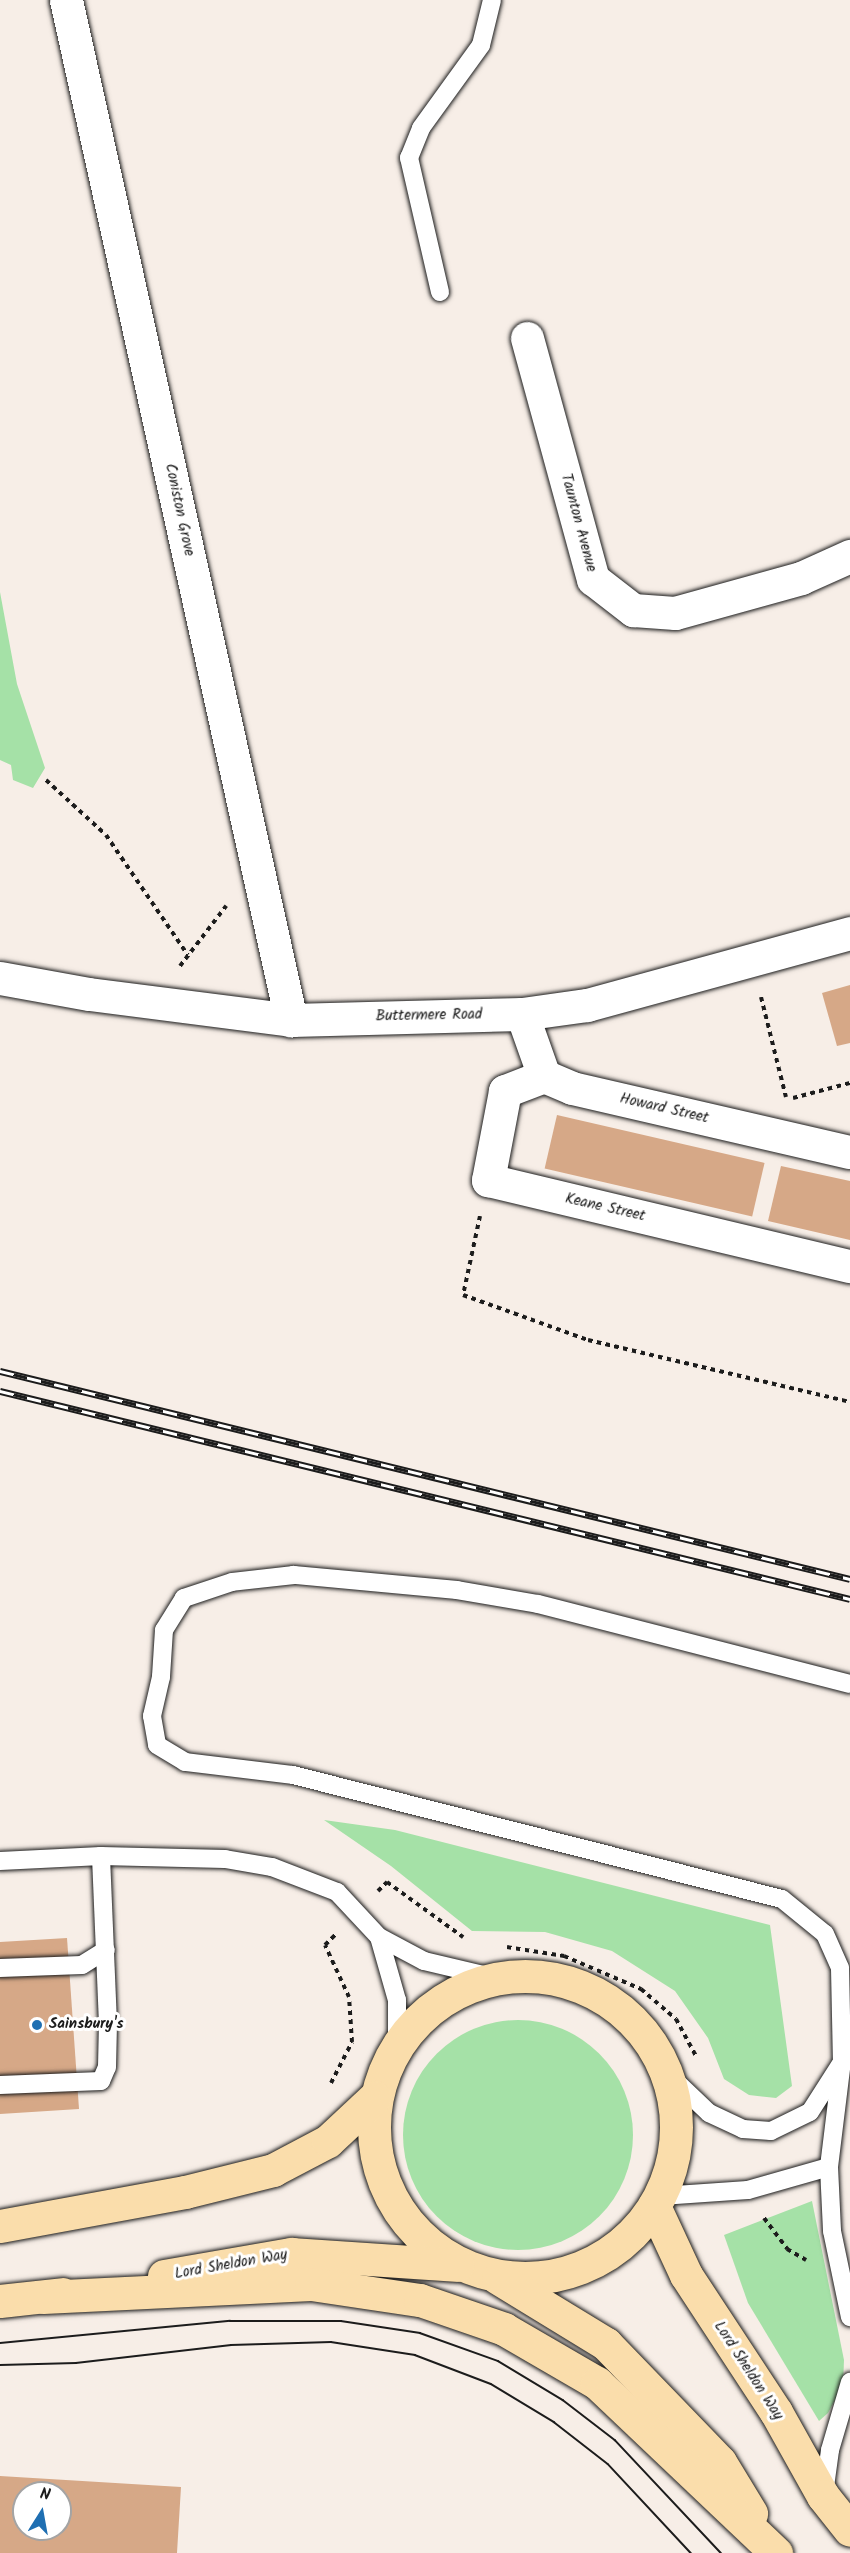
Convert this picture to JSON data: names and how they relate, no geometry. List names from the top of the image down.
{
  "streets": {
    "highway": ["Lord Sheldon Way"],
    "street": [
      "Coniston Grove",
      "Taunton Avenue",
      "Buttermere Road",
      "Howard Street",
      "Keane Street"
    ]
  },
  "crossings": [
    ["Coniston Grove", "Buttermere Road"]
  ],
  "places": ["Sainsbury's"],
  "north": "top"
}
